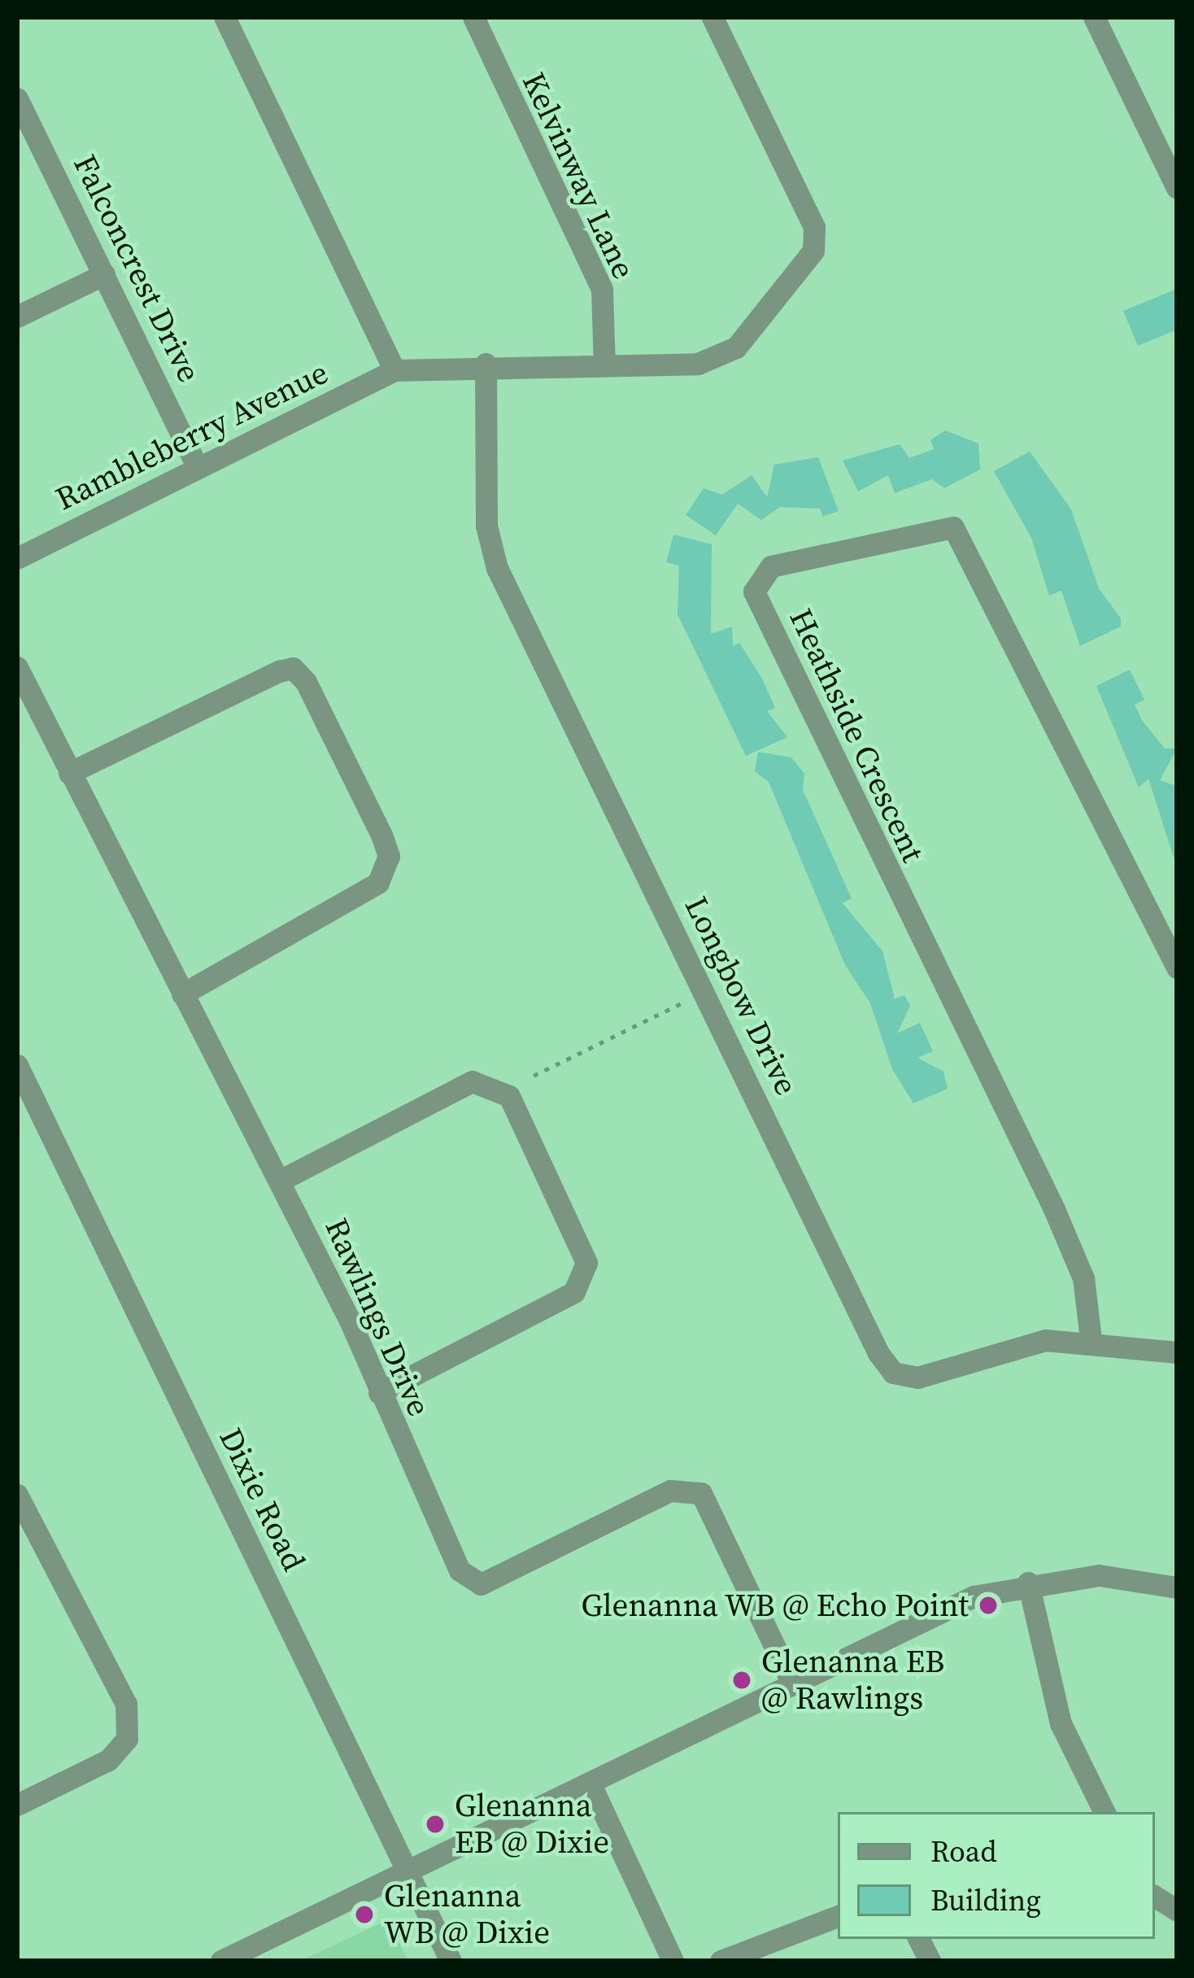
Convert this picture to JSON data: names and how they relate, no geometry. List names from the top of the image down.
{
  "streets": {
    "street": [
      "Kelvinway Lane",
      "Falconcrest Drive",
      "Rambleberry Avenue",
      "Heathside Crescent",
      "Longbow Drive",
      "Rawlings Drive",
      "Dixie Road"
    ]
  },
  "crossings": [
    ["Kelvinway Lane", "Rambleberry Avenue"],
    ["Falconcrest Drive", "Rambleberry Avenue"],
    ["Rambleberry Avenue", "Longbow Drive"],
    ["Heathside Crescent", "Longbow Drive"]
  ],
  "places": [
    "Glenanna WB @ Echo Point",
    "Glenanna EB @ Rawlings",
    "Glenanna EB @ Dixie",
    "Glenanna WB @ Dixie"
  ],
  "legend": ["Road", "Building"]
}
